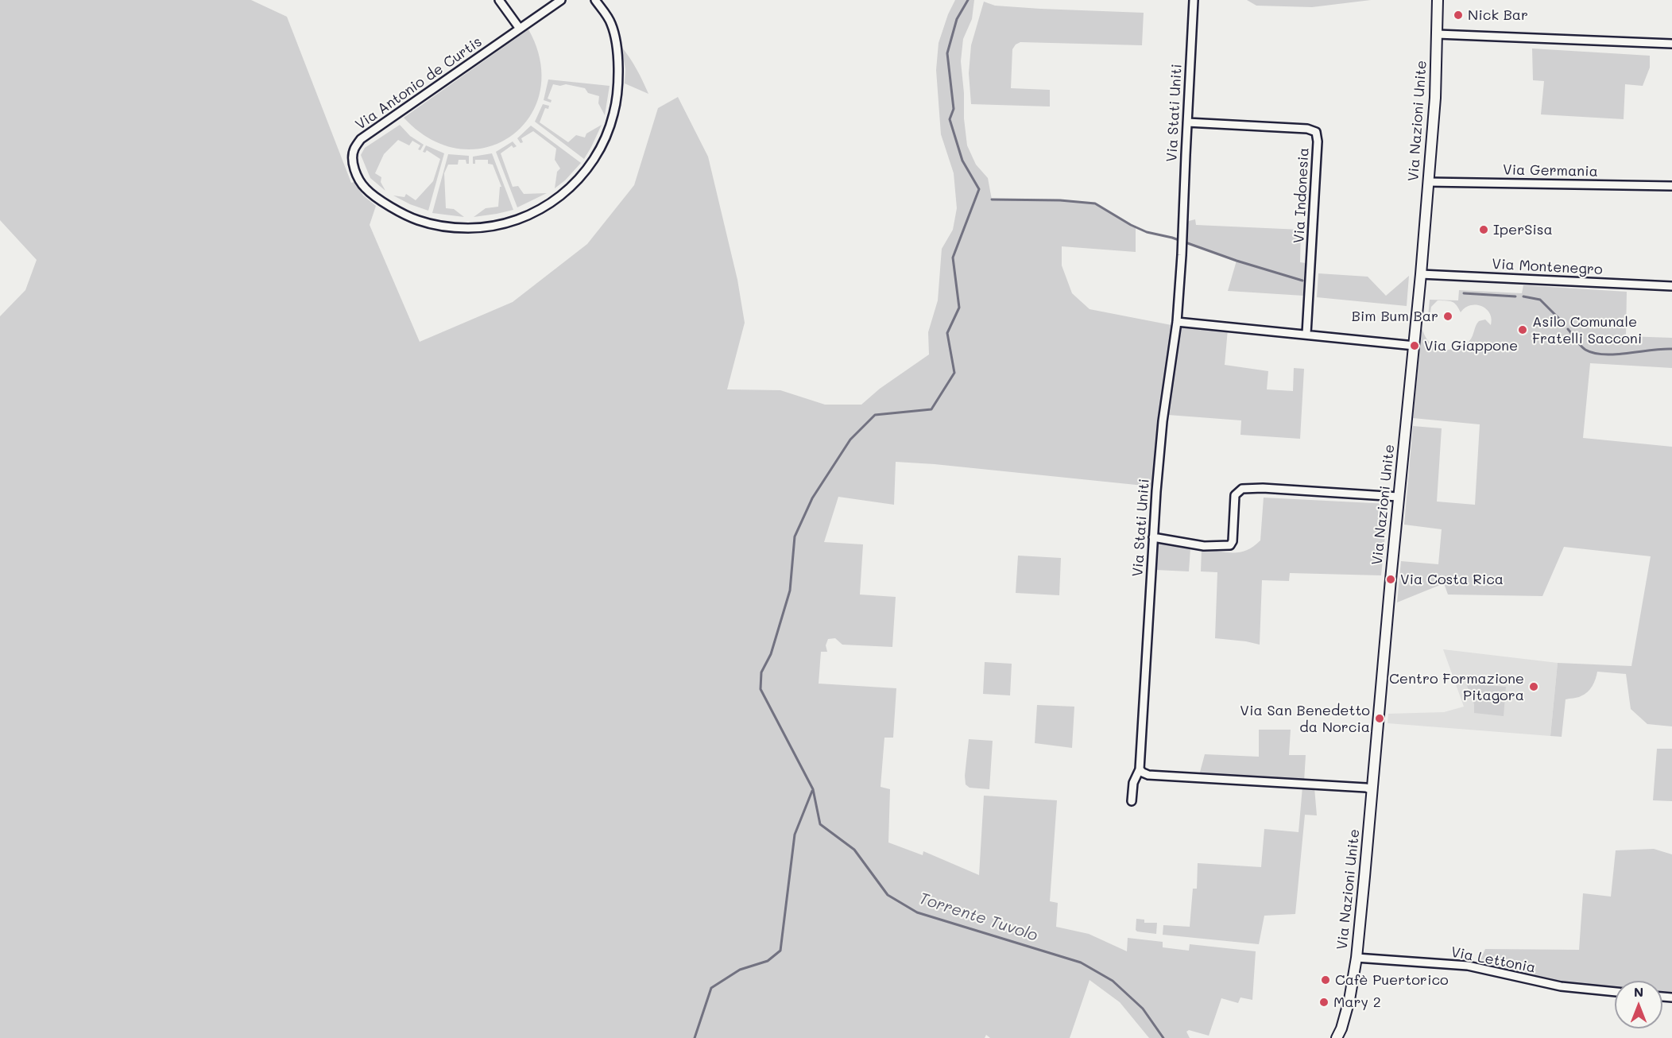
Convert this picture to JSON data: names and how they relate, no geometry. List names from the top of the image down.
{
  "streets": {
    "street": [
      "Via Antonio de Curtis",
      "Via Stati Uniti",
      "Via Nazioni Unite",
      "Via Germania",
      "Via Indonesia",
      "Via Montenegro",
      "Via Lettonia"
    ]
  },
  "crossings": [
    ["Via Stati Uniti", "Via Indonesia"],
    ["Via Nazioni Unite", "Via Germania"],
    ["Via Nazioni Unite", "Via Montenegro"],
    ["Via Nazioni Unite", "Via Lettonia"]
  ],
  "water": ["Torrente Tuvolo"],
  "places": [
    "Nick Bar",
    "IperSisa",
    "Bim Bum Bar",
    "Asilo Comunale Fratelli Sacconi",
    "Via Giappone",
    "Via Costa Rica",
    "Centro Formazione Pitagora",
    "Via San Benedetto da Norcia",
    "Cafè Puertorico",
    "Mary 2"
  ],
  "north": "top"
}
